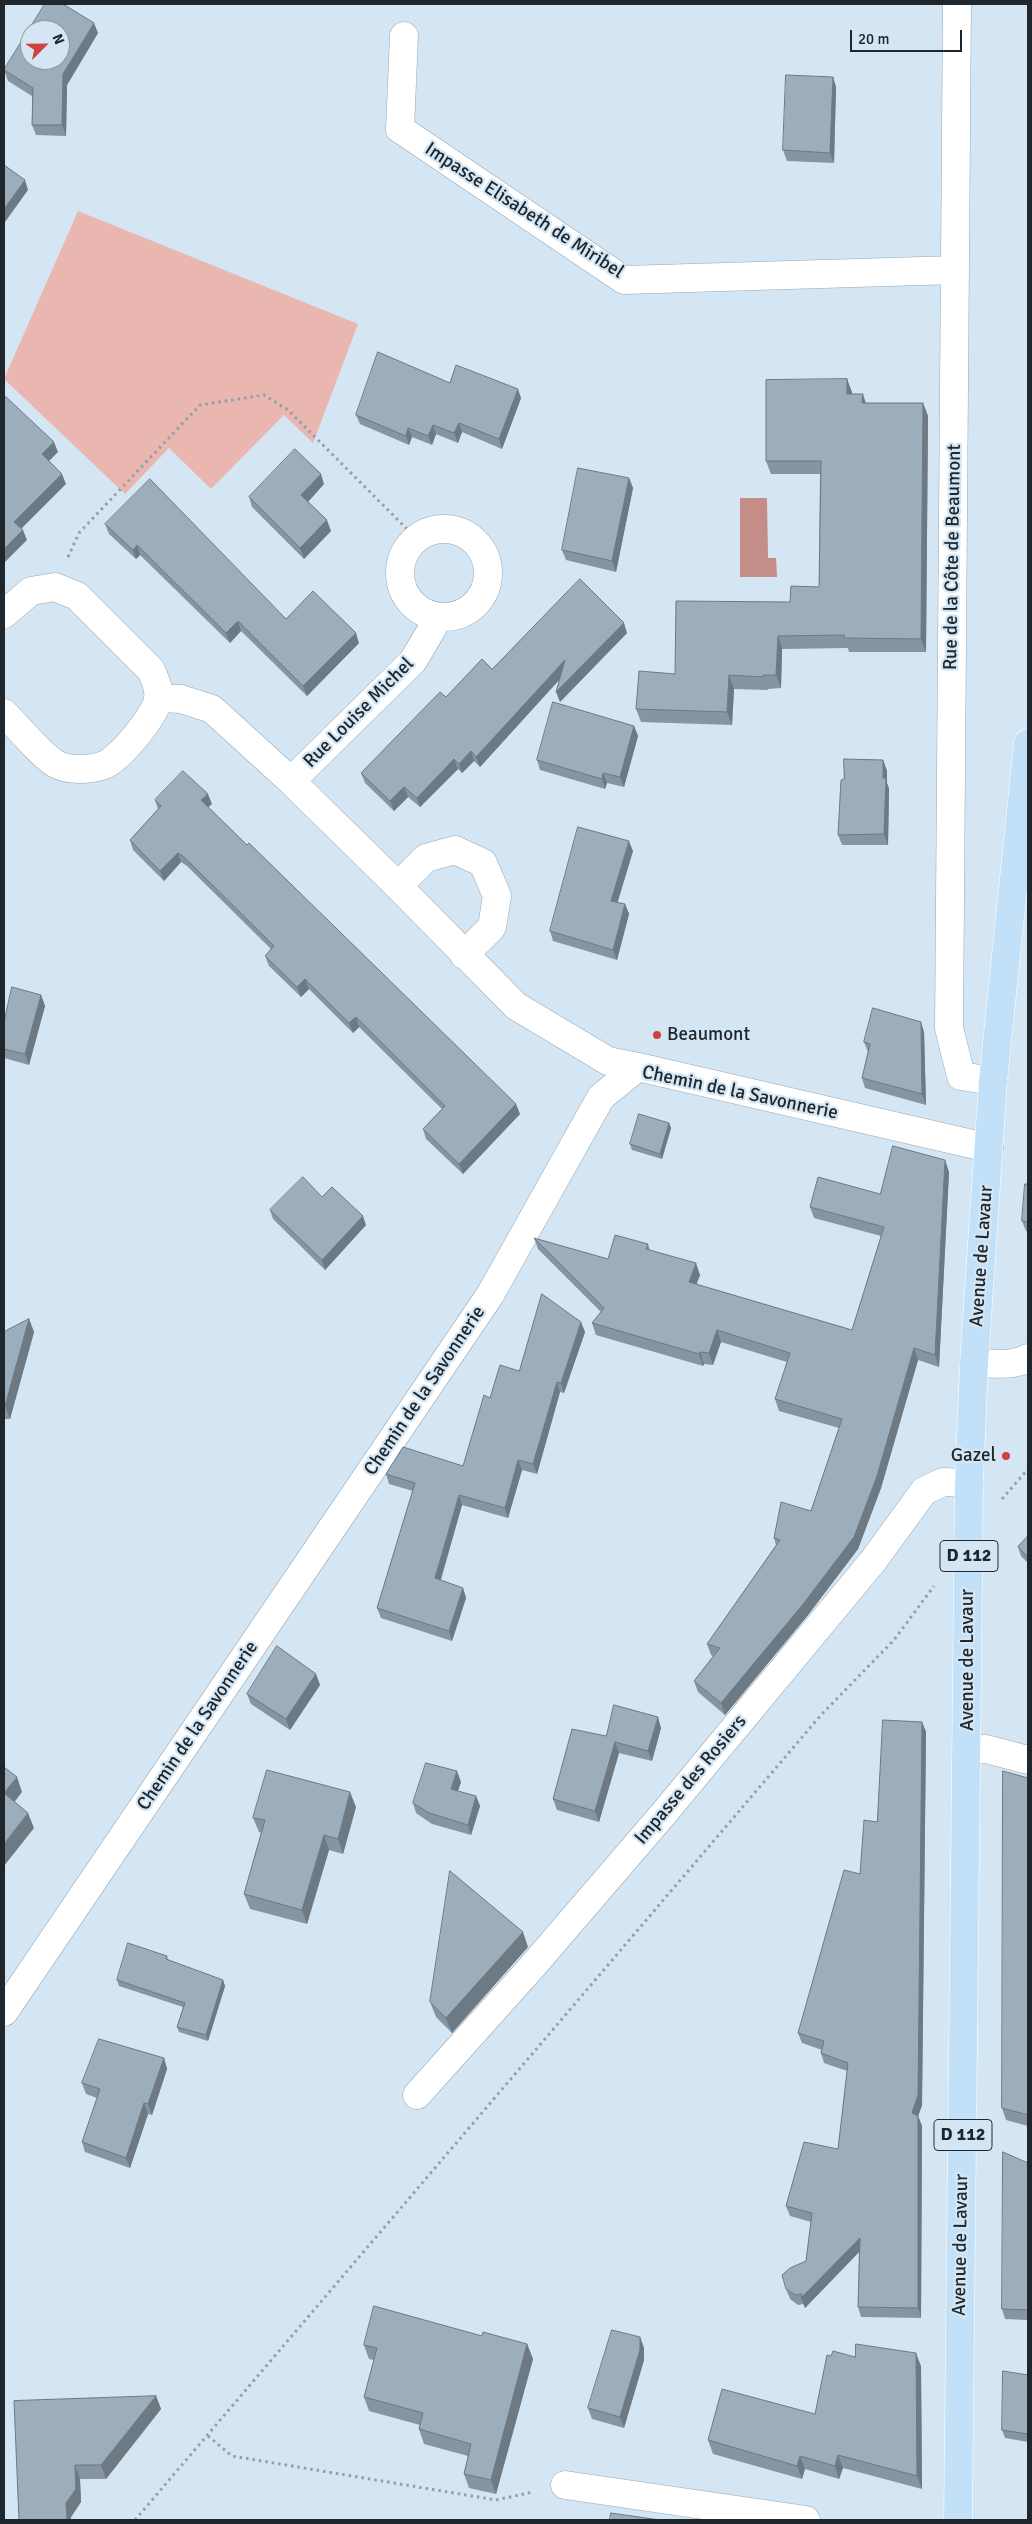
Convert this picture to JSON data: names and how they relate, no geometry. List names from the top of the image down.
{
  "streets": {
    "main road": ["Avenue de Lavaur", "D 112"],
    "street": [
      "Impasse Elisabeth de Miribel",
      "Rue de la Côte de Beaumont",
      "Rue Louise Michel",
      "Chemin de la Savonnerie",
      "Impasse des Rosiers"
    ]
  },
  "crossings": [
    ["Impasse Elisabeth de Miribel", "Rue de la Côte de Beaumont"],
    ["Rue de la Côte de Beaumont", "Avenue de Lavaur"],
    ["Rue Louise Michel", "Chemin de la Savonnerie"],
    ["Chemin de la Savonnerie", "Avenue de Lavaur"],
    ["Avenue de Lavaur", "Impasse des Rosiers"]
  ],
  "places": ["Beaumont", "Gazel"],
  "scale_bar": "20 m",
  "north": "top right"
}
